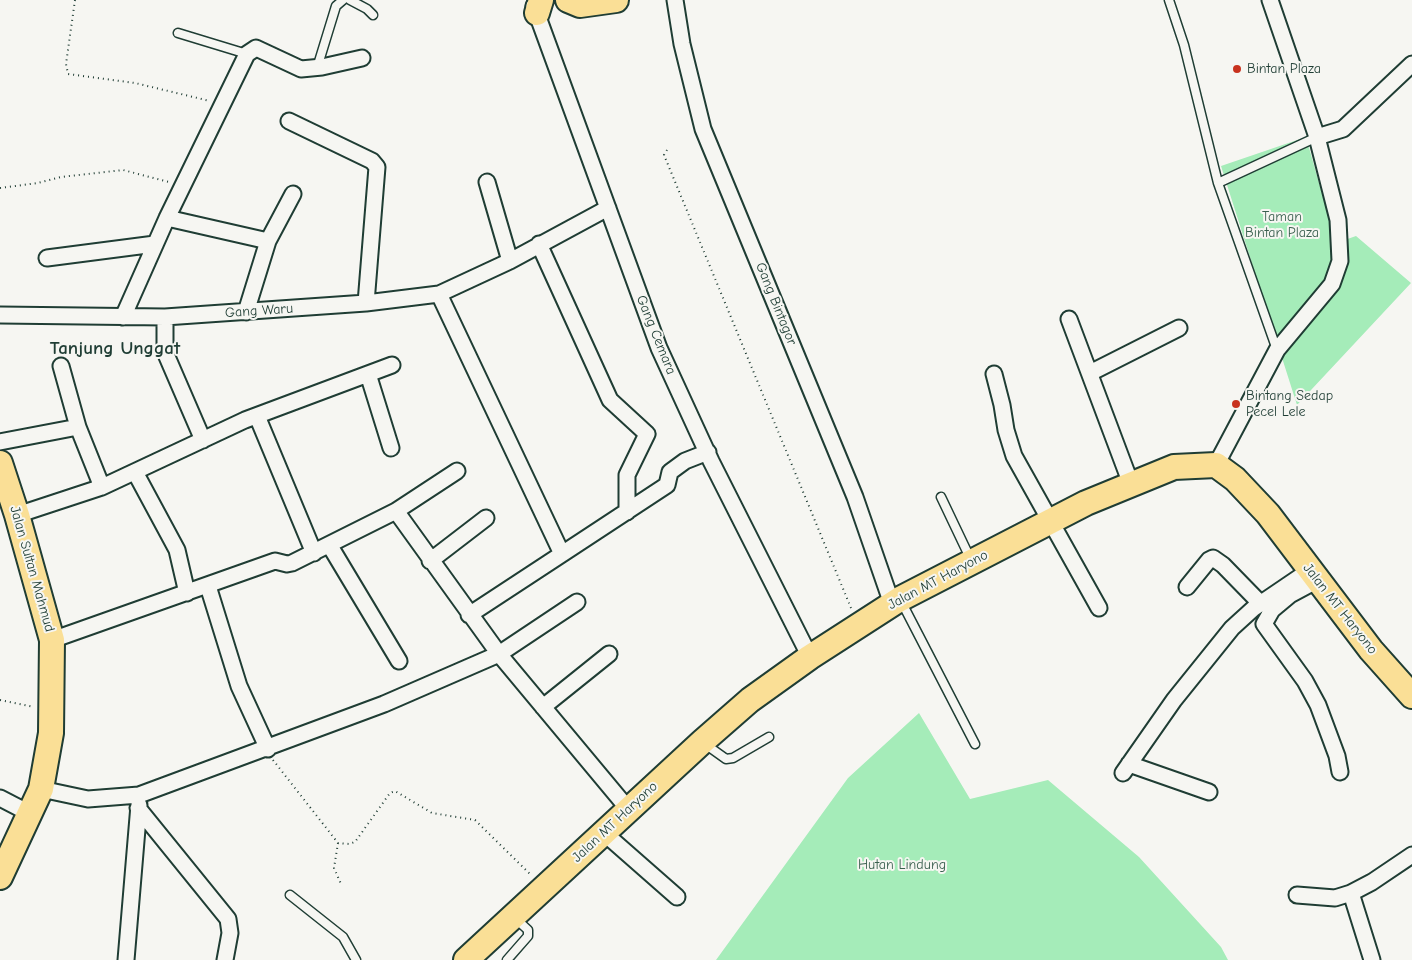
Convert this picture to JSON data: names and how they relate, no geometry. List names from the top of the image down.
{
  "streets": {
    "main road": ["Jalan Sultan Mahmud", "Jalan MT Haryono"],
    "street": ["Gang Bintagor", "Gang Waru", "Gang Cemara"]
  },
  "crossings": [
    ["Gang Bintagor", "Jalan MT Haryono"],
    ["Gang Cemara", "Jalan MT Haryono"]
  ],
  "districts": ["Tanjung Unggat"],
  "parks": ["Taman Bintan Plaza", "Hutan Lindung"],
  "places": ["Bintan Plaza", "Bintang Sedap Pecel Lele"]
}
